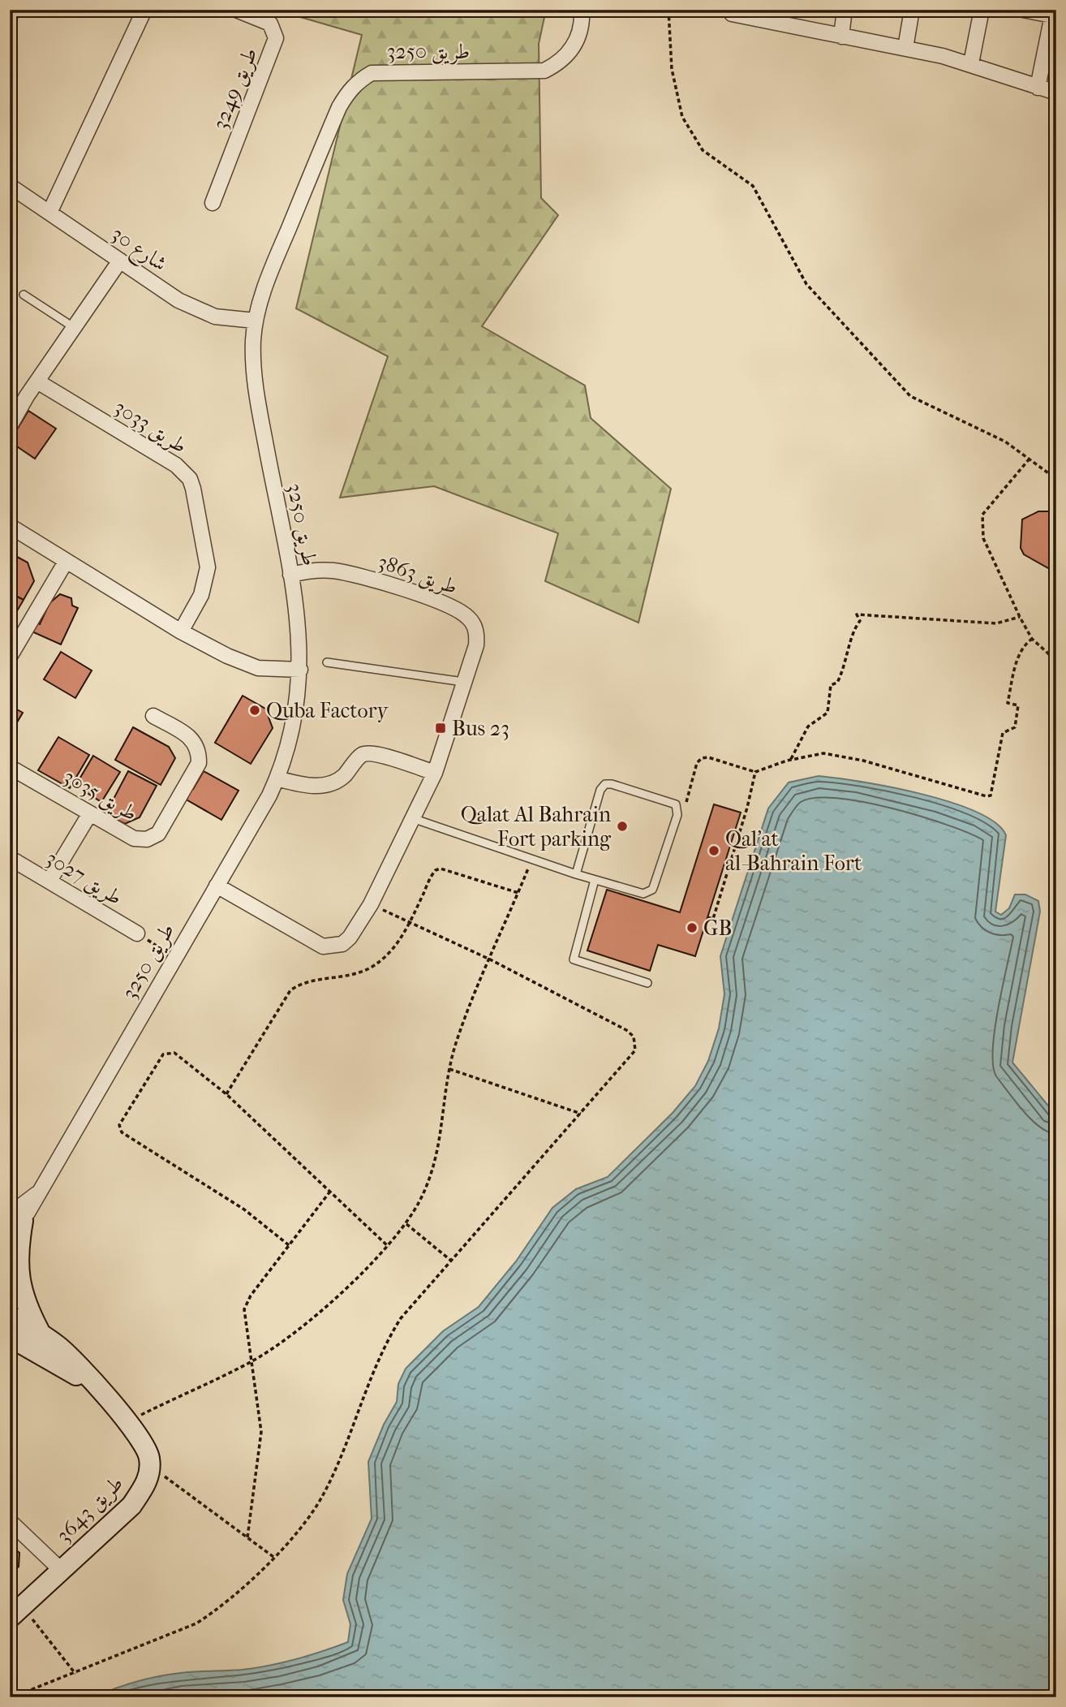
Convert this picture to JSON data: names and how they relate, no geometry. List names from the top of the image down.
{
  "streets": {
    "street": [
      "طريق 3250",
      "طريق 3249",
      "شارع 30",
      "طريق 3033",
      "طريق 3863",
      "طريق 3035",
      "طريق 3027",
      "طريق 3643"
    ]
  },
  "crossings": [
    ["طريق 3250", "شارع 30"],
    ["طريق 3250", "طريق 3863"]
  ],
  "places": {
    "other": [
      "Quba Factory",
      "Qalat Al Bahrain Fort parking",
      "Qal'at al-Bahrain Fort",
      "GB"
    ],
    "transit": ["Bus 23"]
  }
}
